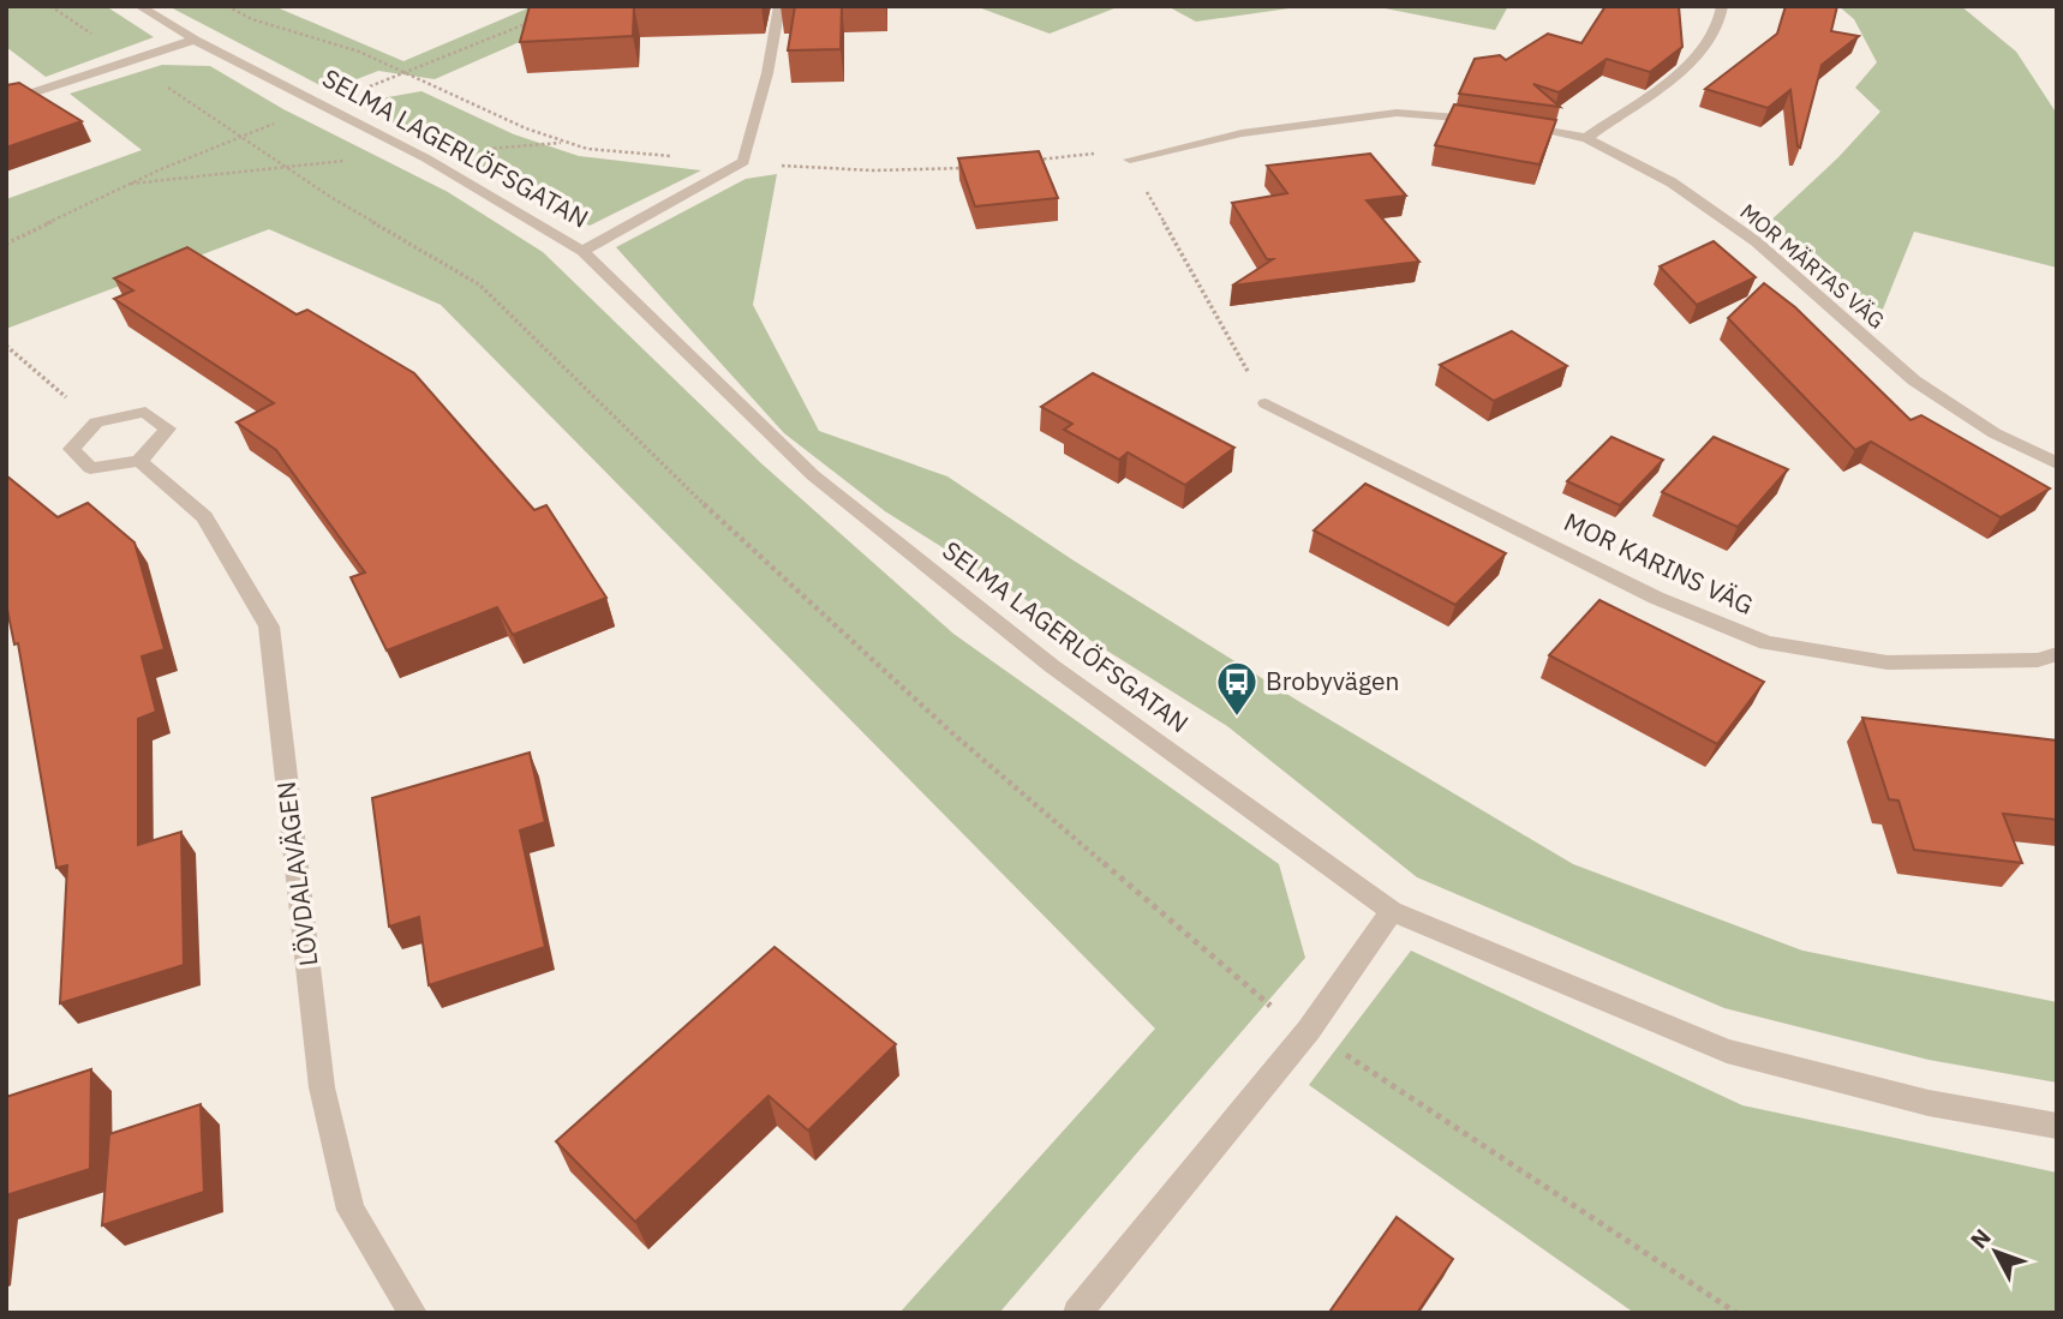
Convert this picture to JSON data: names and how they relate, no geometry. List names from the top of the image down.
{
  "streets": {
    "street": [
      "SELMA LAGERLÖFSGATAN",
      "MOR MÄRTAS VÄG",
      "MOR KARINS VÄG",
      "LÖVDALAVÄGEN"
    ]
  },
  "places": {
    "bus stop": ["Brobyvägen"]
  },
  "north": "top left"
}
